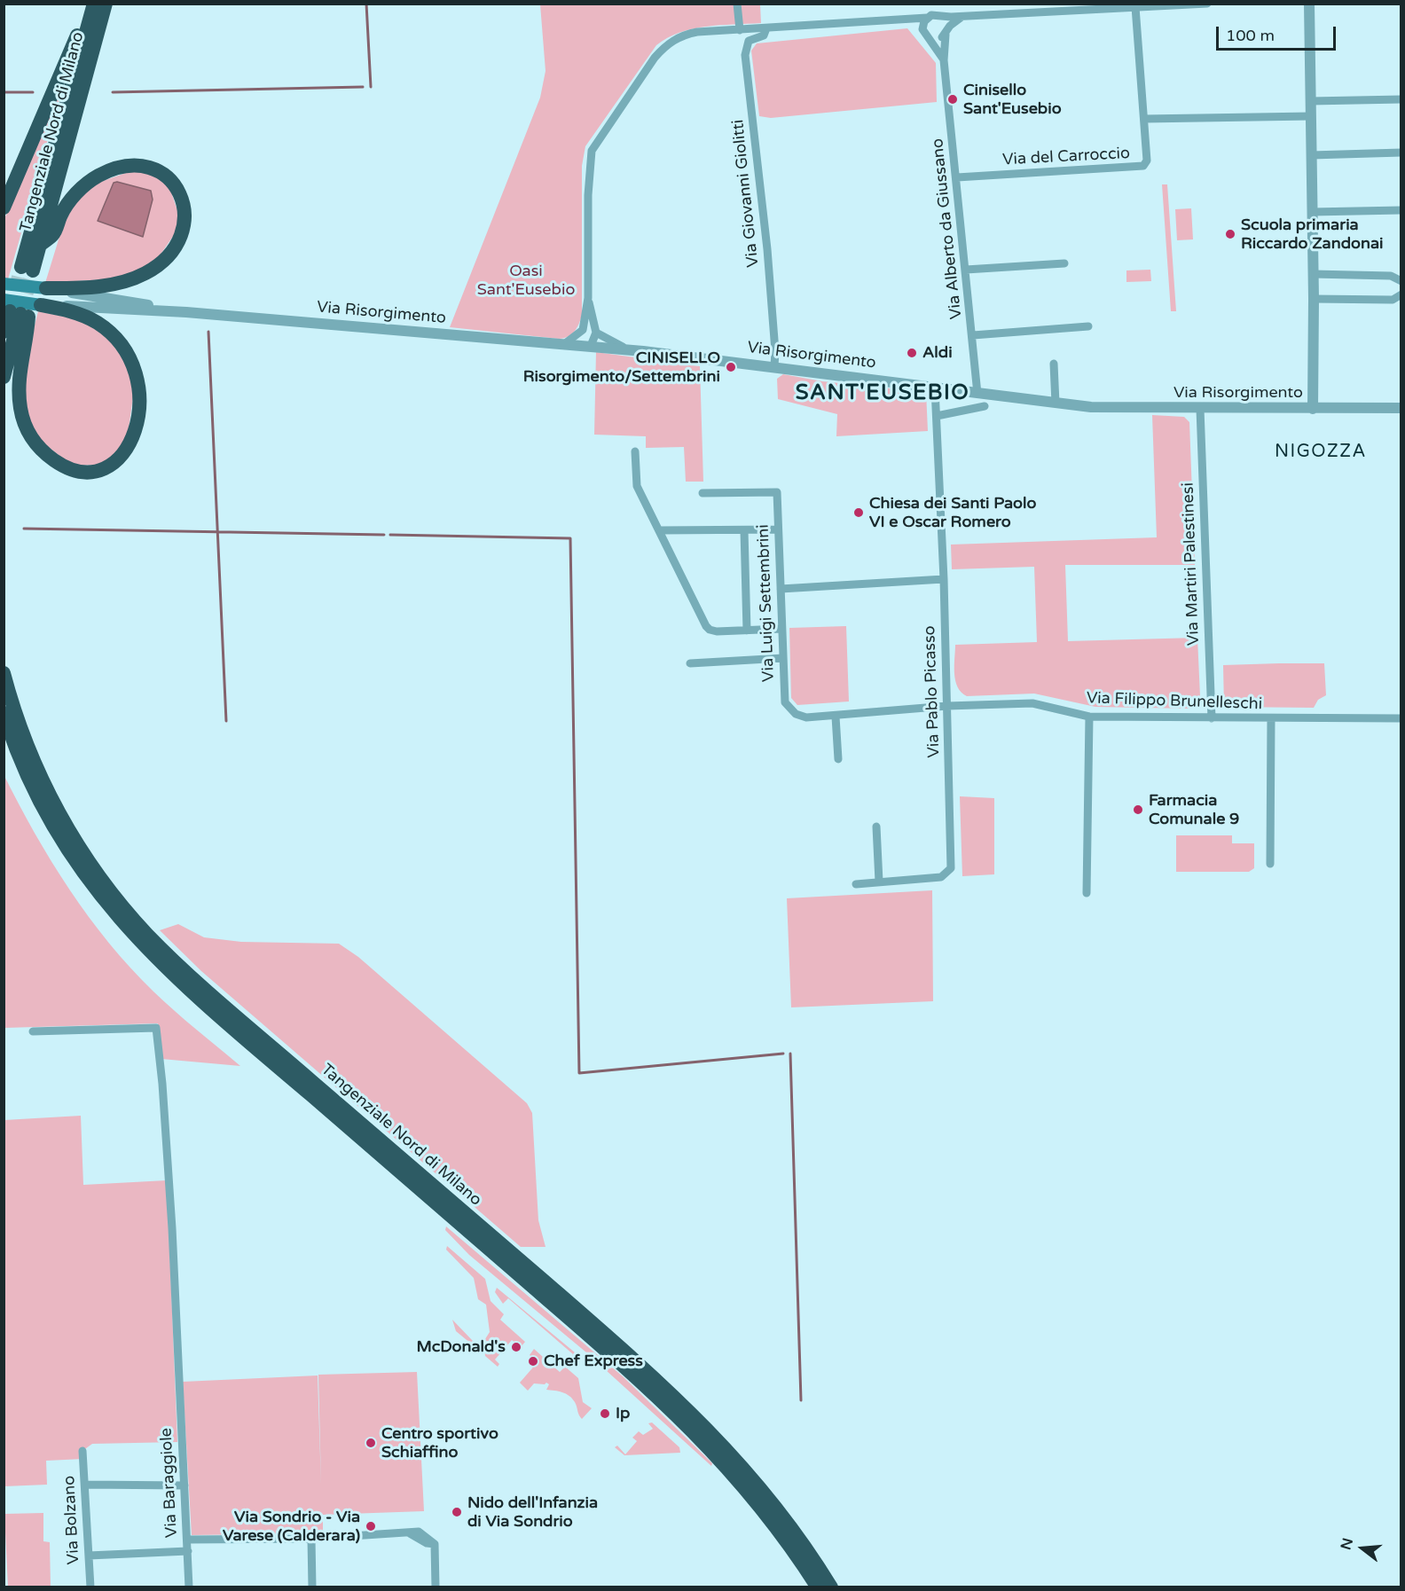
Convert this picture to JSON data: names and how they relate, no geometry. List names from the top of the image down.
{
  "streets": {
    "highway": ["Tangenziale Nord di Milano"],
    "main road": ["Via Risorgimento"],
    "street": [
      "Via del Carroccio",
      "Via Giovanni Giolitti",
      "Via Alberto da Giussano",
      "Via Martiri Palestinesi",
      "Via Luigi Settembrini",
      "Via Pablo Picasso",
      "Via Filippo Brunelleschi",
      "Via Baraggiole",
      "Via Bolzano"
    ]
  },
  "crossings": [
    ["Via del Carroccio", "Via Alberto da Giussano"],
    ["Via Giovanni Giolitti", "Via Risorgimento"],
    ["Via Alberto da Giussano", "Via Risorgimento"],
    ["Via Risorgimento", "Via Martiri Palestinesi"],
    ["Via Risorgimento", "Via Pablo Picasso"],
    ["Via Martiri Palestinesi", "Via Filippo Brunelleschi"],
    ["Via Luigi Settembrini", "Via Filippo Brunelleschi"],
    ["Via Pablo Picasso", "Via Filippo Brunelleschi"]
  ],
  "districts": ["SANT'EUSEBIO", "NIGOZZA"],
  "parks": ["Oasi Sant'Eusebio"],
  "places": [
    "Cinisello Sant'Eusebio",
    "Scuola primaria Riccardo Zandonai",
    "Aldi",
    "CINISELLO Risorgimento/Settembrini",
    "Chiesa dei Santi Paolo VI e Oscar Romero",
    "Farmacia Comunale 9",
    "McDonald's",
    "Chef Express",
    "Ip",
    "Centro sportivo Schiaffino",
    "Nido dell'Infanzia di Via Sondrio",
    "Via Sondrio - Via Varese (Calderara)"
  ],
  "scale_bar": "100 m",
  "north": "left"
}
